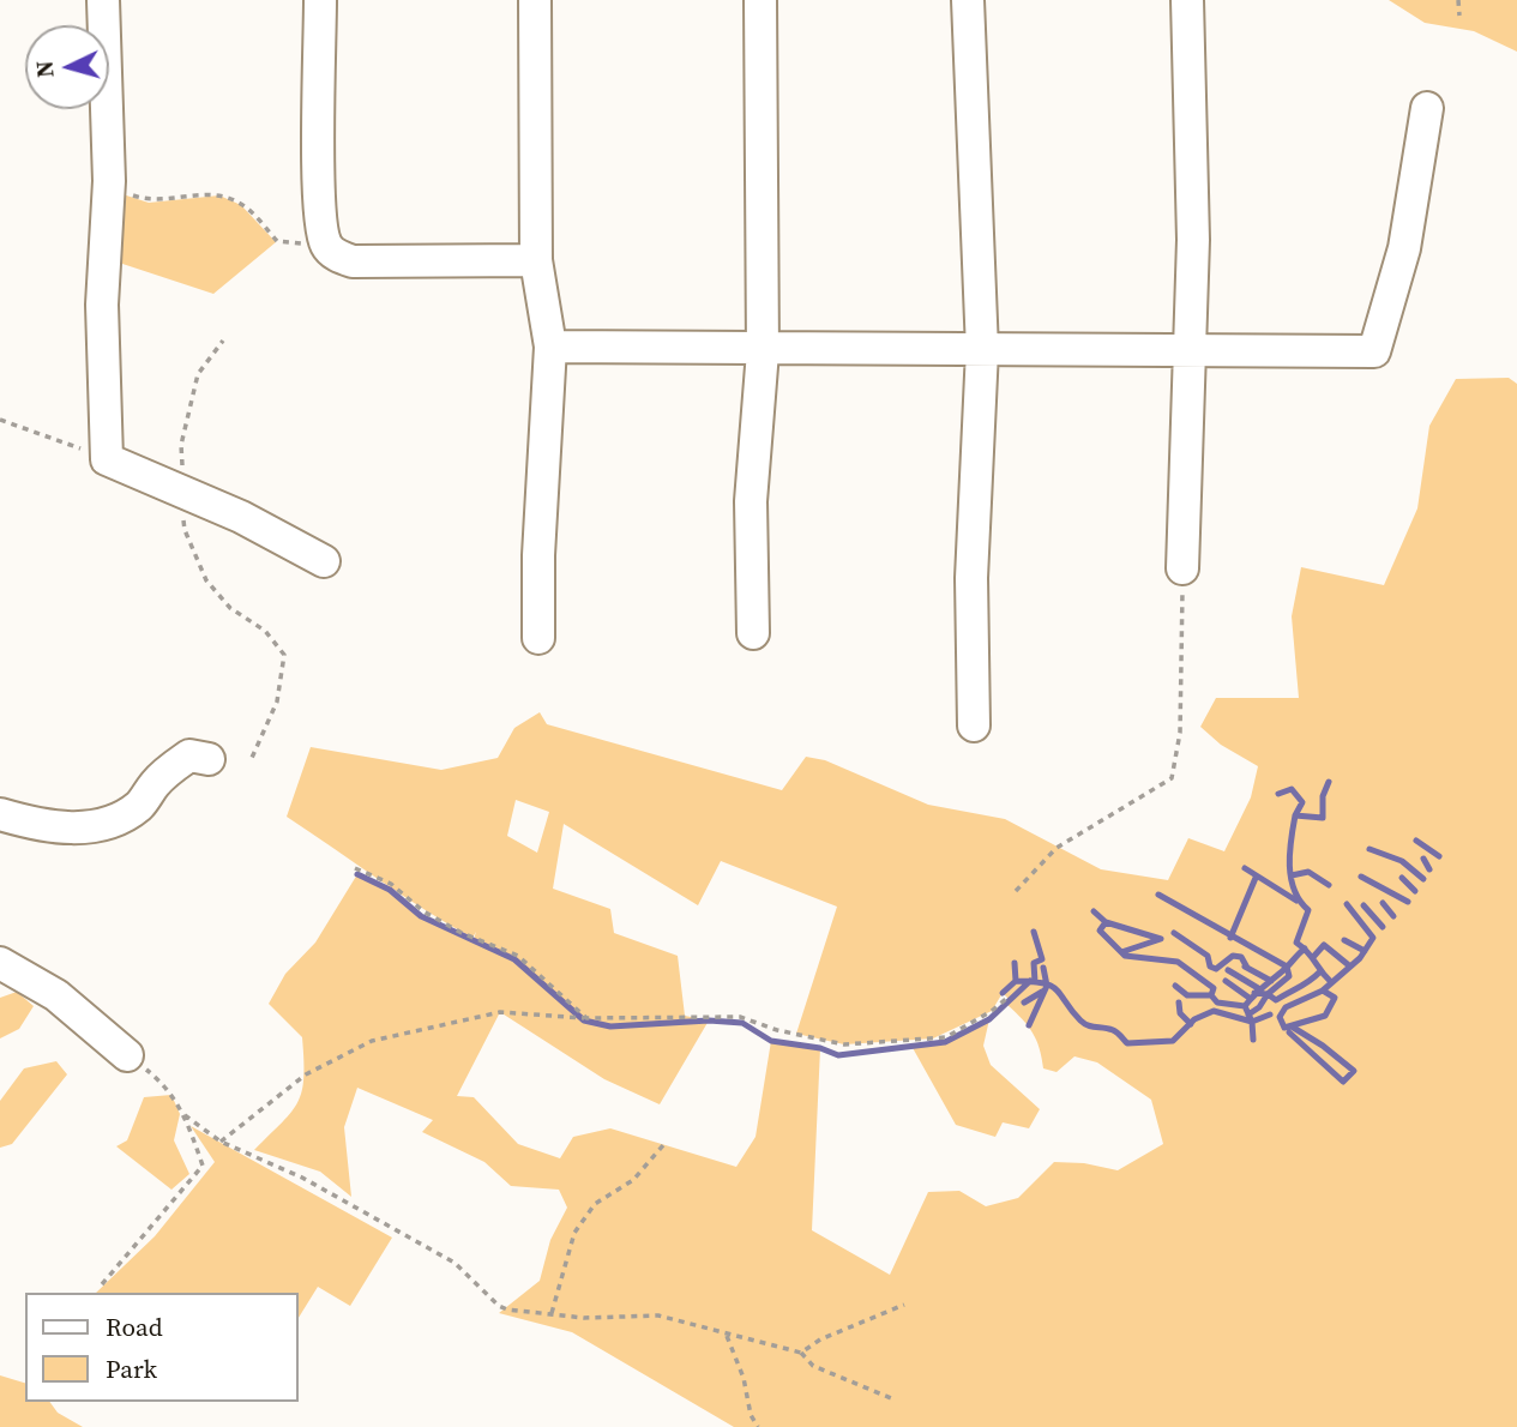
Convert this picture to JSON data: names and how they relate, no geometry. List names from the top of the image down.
{
  "legend": ["Road", "Park"],
  "north": "left"
}
